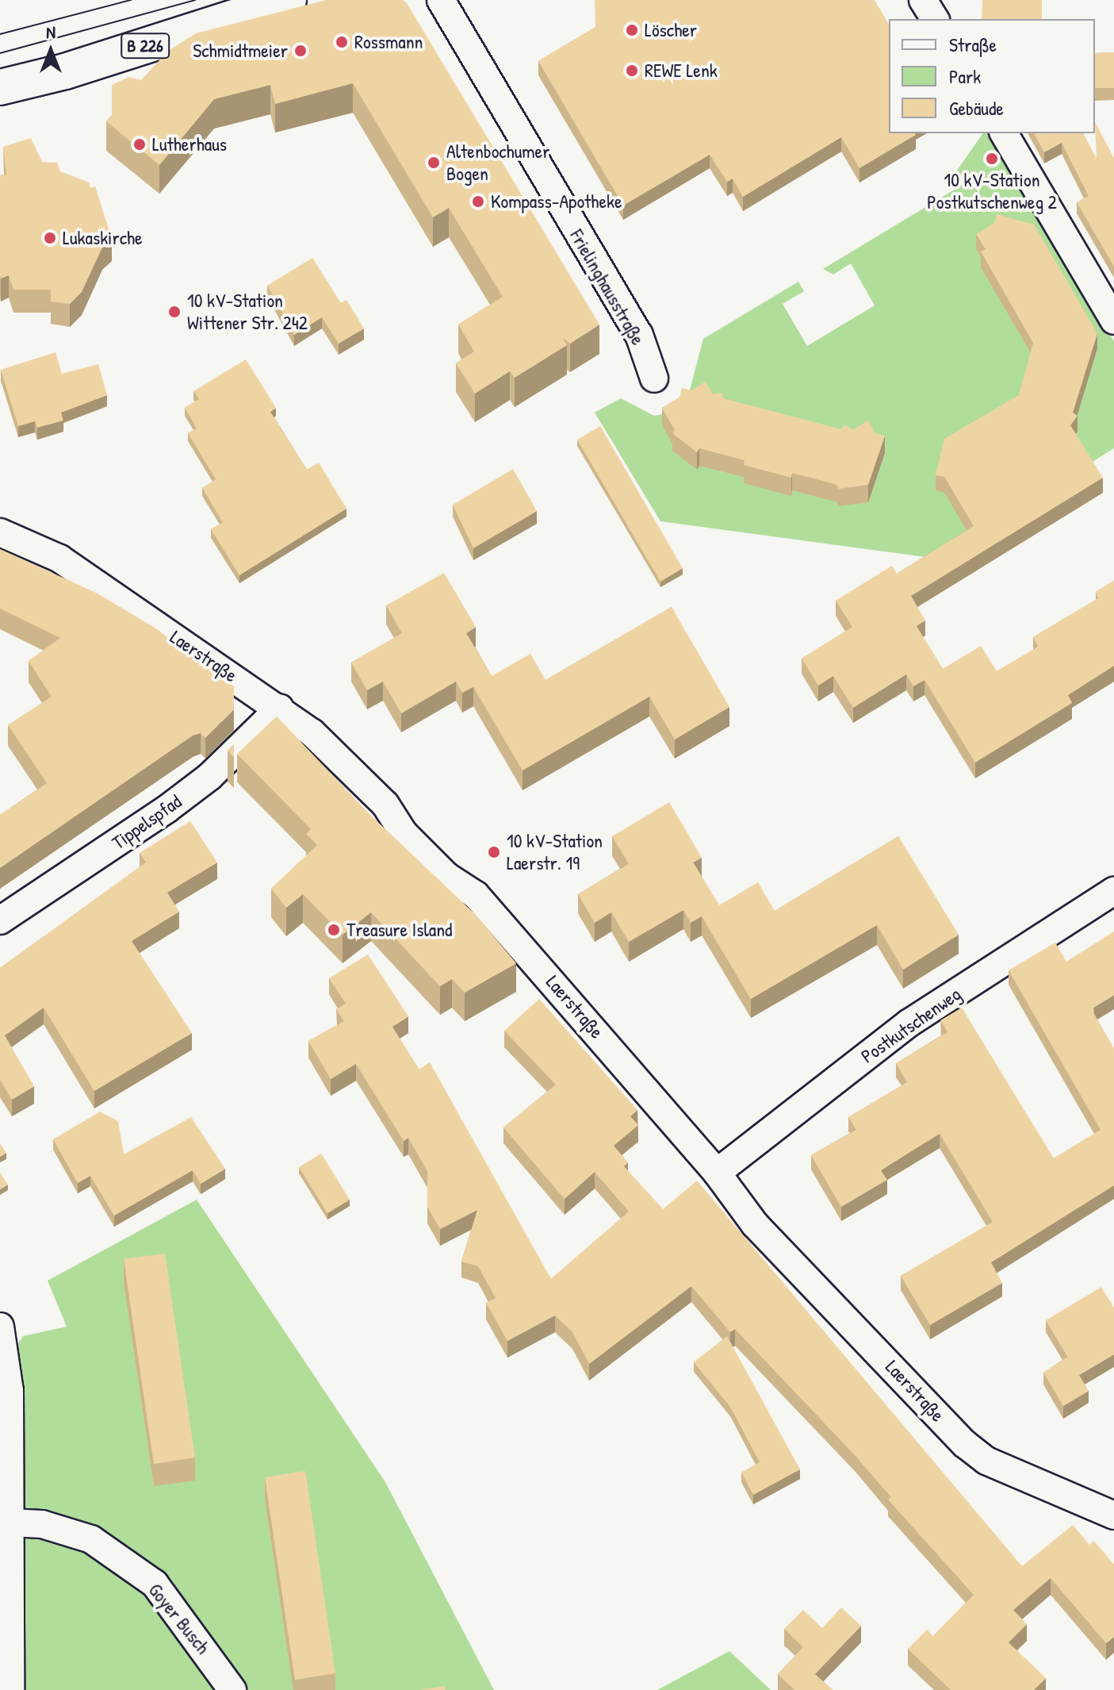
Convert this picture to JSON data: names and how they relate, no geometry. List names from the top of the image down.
{
  "streets": {
    "main road": ["B 226"],
    "street": [
      "Frielinghausstraße",
      "Laerstraße",
      "Tippelspfad",
      "Postkutschenweg",
      "Goyer Busch"
    ]
  },
  "crossings": [
    ["Laerstraße", "Tippelspfad"],
    ["Laerstraße", "Postkutschenweg"]
  ],
  "places": [
    "Löscher",
    "Rossmann",
    "Schmidtmeier",
    "REWE Lenk",
    "Lutherhaus",
    "10 kV-Station Postkutschenweg 2",
    "Altenbochumer Bogen",
    "Kompass-Apotheke",
    "Lukaskirche",
    "10 kV-Station Wittener Str. 242",
    "10 kV-Station Laerstr. 19",
    "Treasure Island"
  ],
  "legend": ["Straße", "Park", "Gebäude"],
  "north": "top"
}
